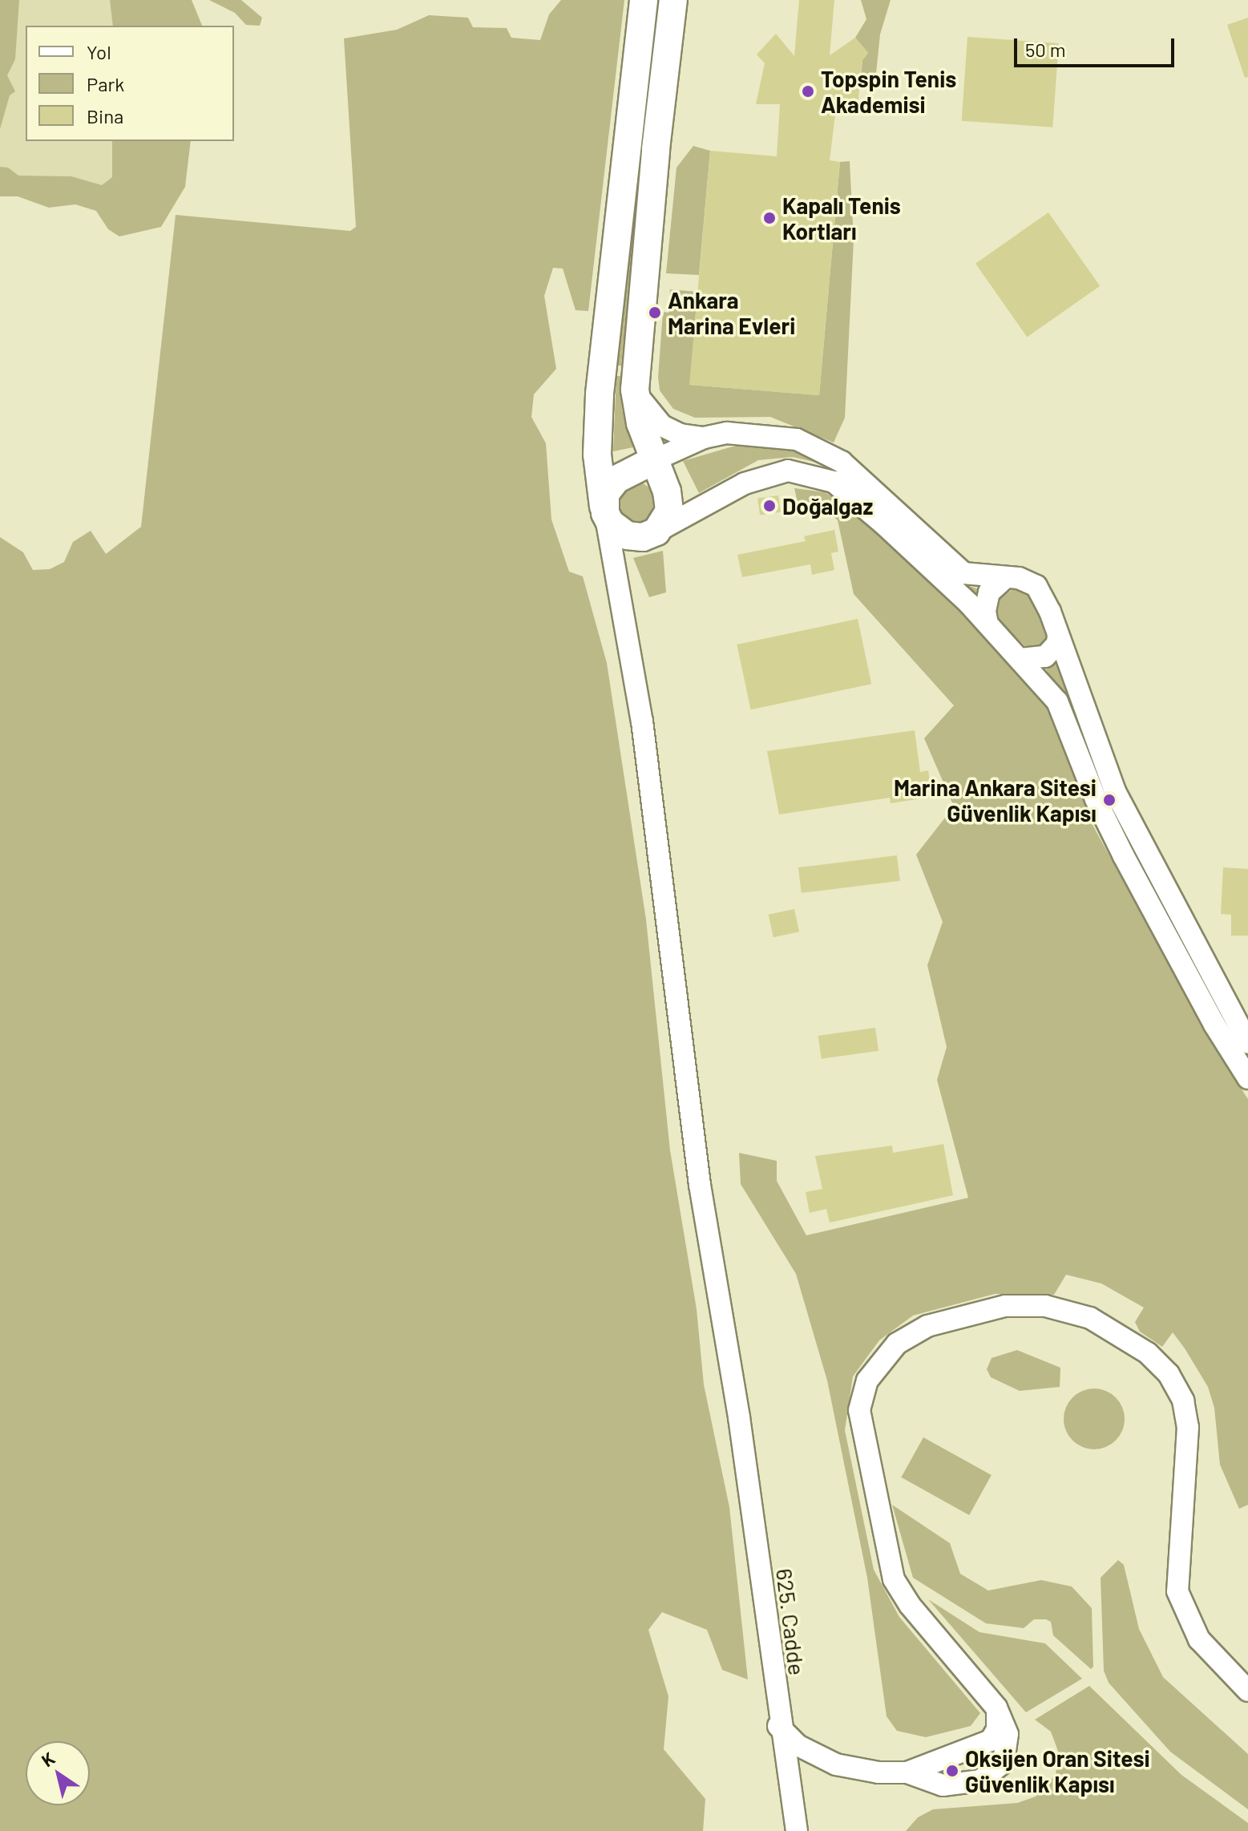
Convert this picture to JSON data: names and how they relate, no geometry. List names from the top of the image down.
{
  "streets": {
    "street": ["625. Cadde"]
  },
  "places": [
    "Topspin Tenis Akademisi",
    "Kapalı Tenis Kortları",
    "Ankara Marina Evleri",
    "Doğalgaz",
    "Marina Ankara Sitesi Güvenlik Kapısı",
    "Oksijen Oran Sitesi Güvenlik Kapısı"
  ],
  "legend": ["Yol", "Park", "Bina"],
  "scale_bar": "50 m",
  "north": "top left"
}
